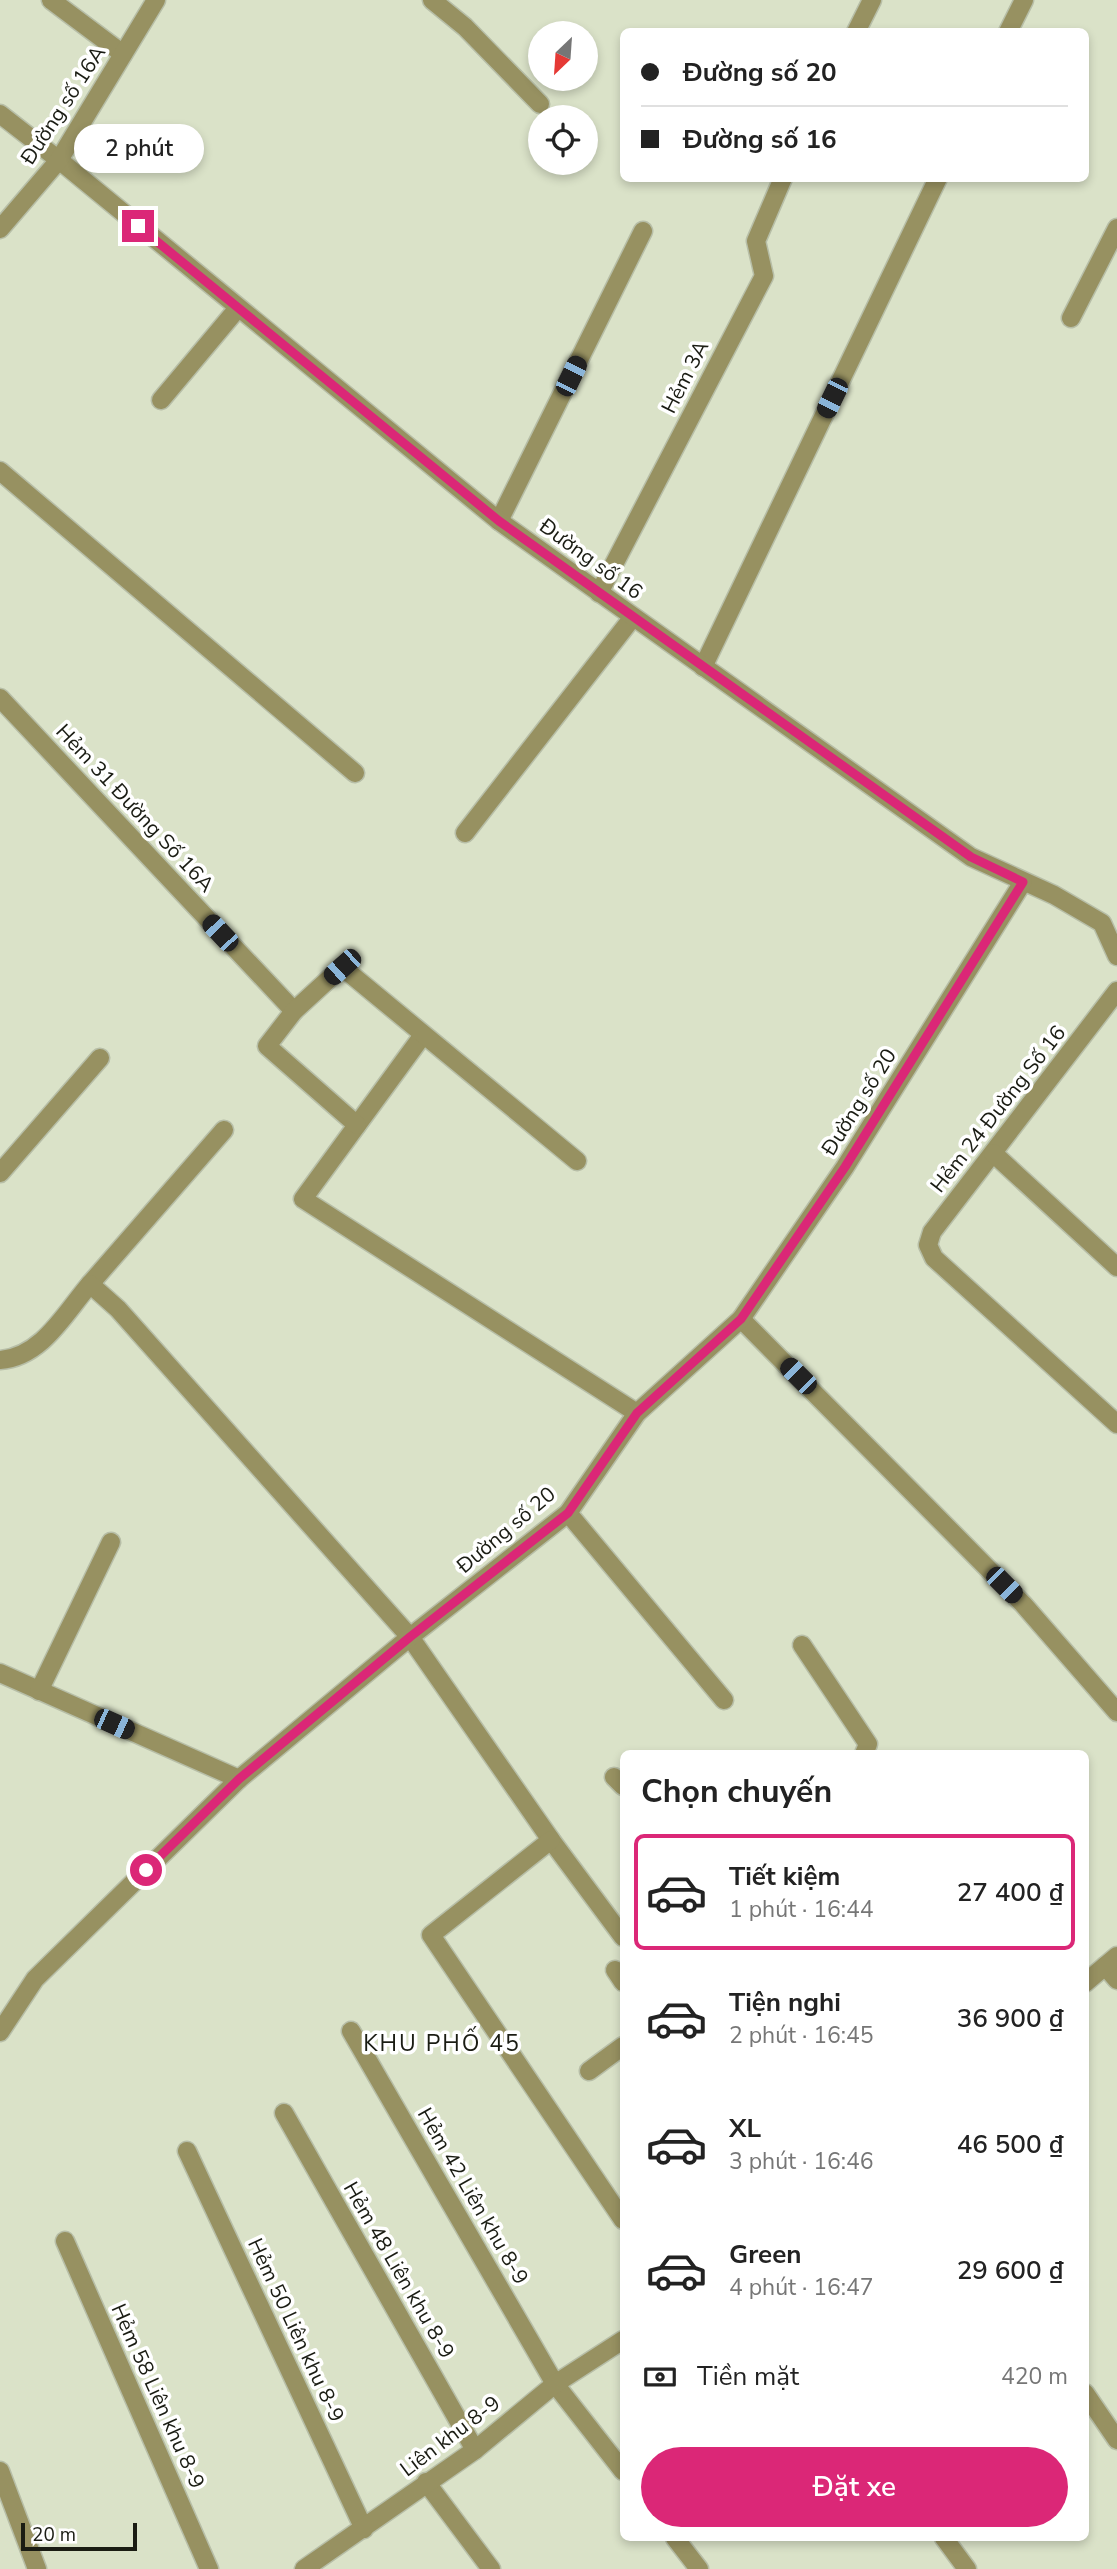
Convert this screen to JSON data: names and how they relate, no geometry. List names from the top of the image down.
{
  "streets": {
    "street": [
      "Đường số 16A",
      "Hẻm 3A",
      "Đường số 16",
      "Hẻm 31 Đường Số 16A",
      "Đường số 20",
      "Hẻm 24 Đường Số 16",
      "Hẻm 42 Liên khu 8-9",
      "Hẻm 48 Liên khu 8-9",
      "Hẻm 50 Liên khu 8-9",
      "Hẻm 58 Liên khu 8-9",
      "Liên khu 8-9"
    ]
  },
  "crossings": [
    ["Đường số 16A", "Đường số 16"],
    ["Hẻm 3A", "Đường số 16"],
    ["Đường số 16", "Đường số 20"],
    ["Hẻm 42 Liên khu 8-9", "Liên khu 8-9"],
    ["Hẻm 48 Liên khu 8-9", "Liên khu 8-9"],
    ["Hẻm 50 Liên khu 8-9", "Liên khu 8-9"]
  ],
  "districts": ["KHU PHỐ 45"],
  "scale_bar": "20 m",
  "north": "bottom left",
  "page": {
    "banner": ["Đường số 20", "Đường số 16"],
    "bubble": "2 phút",
    "heading": "Chọn chuyến",
    "list": [
      {
        "name": "Tiết kiệm",
        "note": "1 phút · 16:44",
        "value": "27 400 ₫"
      },
      {
        "name": "Tiện nghi",
        "note": "2 phút · 16:45",
        "value": "36 900 ₫"
      },
      {
        "name": "XL",
        "note": "3 phút · 16:46",
        "value": "46 500 ₫"
      },
      {
        "name": "Green",
        "note": "4 phút · 16:47",
        "value": "29 600 ₫"
      }
    ],
    "pay": ["Tiền mặt", "420 m"],
    "buttons": "Đặt xe",
    "scale": "20 m"
  }
}
